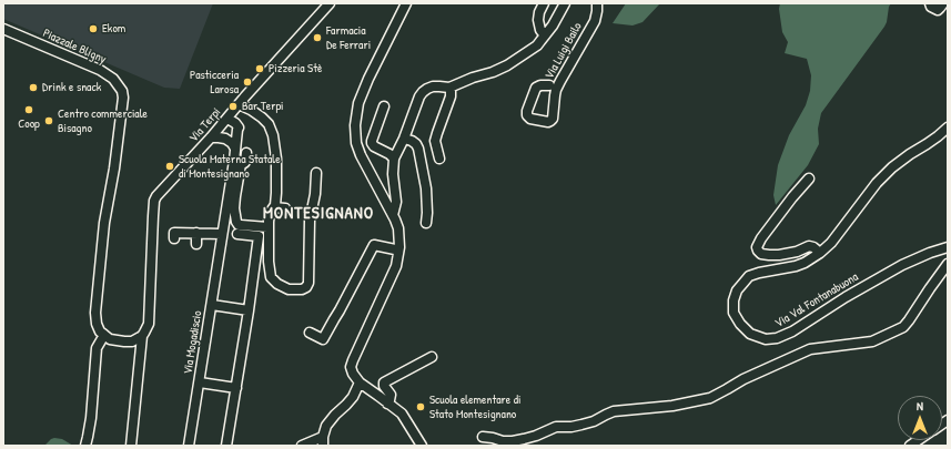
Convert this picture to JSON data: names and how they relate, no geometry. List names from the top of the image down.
{
  "streets": {
    "street": [
      "Piazzale Bligny",
      "Via Luigi Bailo",
      "Via Terpi",
      "Via Val Fontanabuona",
      "Via Mogadiscio"
    ]
  },
  "crossings": [
    ["Via Terpi", "Via Mogadiscio"]
  ],
  "districts": ["MONTESIGNANO"],
  "places": [
    "Ekom",
    "Farmacia De Ferrari",
    "Pizzeria Stè",
    "Pasticceria Larosa",
    "Drink e snack",
    "Bar Terpi",
    "Coop",
    "Centro commerciale Bisagno",
    "Scuola Materna Statale di Montesignano",
    "Scuola elementare di Stato Montesignano"
  ],
  "north": "top"
}
